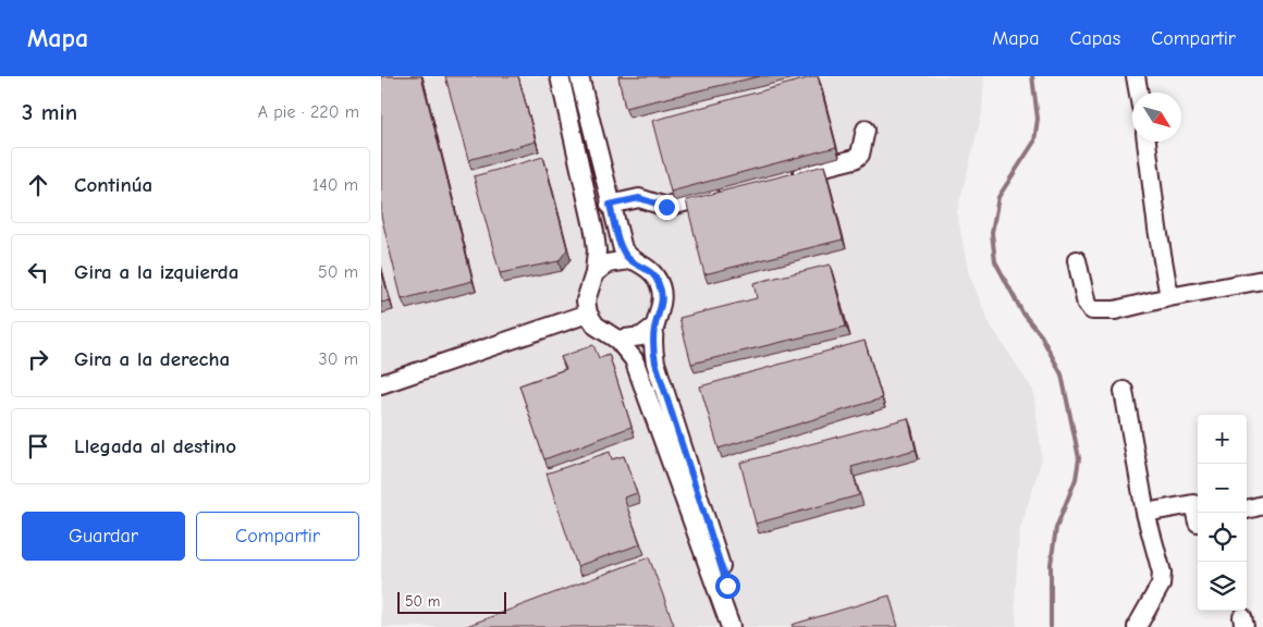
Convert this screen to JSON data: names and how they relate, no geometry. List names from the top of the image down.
{
  "scale_bar": "50 m",
  "north": "bottom right",
  "page": {
    "header": "Mapa",
    "nav": ["Mapa", "Capas", "Compartir"],
    "heading": ["3 min", "A pie · 220 m"],
    "list": [
      ["Continúa", "140 m"],
      ["Gira a la izquierda", "50 m"],
      ["Gira a la derecha", "30 m"],
      "Llegada al destino"
    ],
    "map_buttons": ["+", "−"],
    "buttons": ["Guardar", "Compartir"],
    "scale": "50 m"
  }
}
